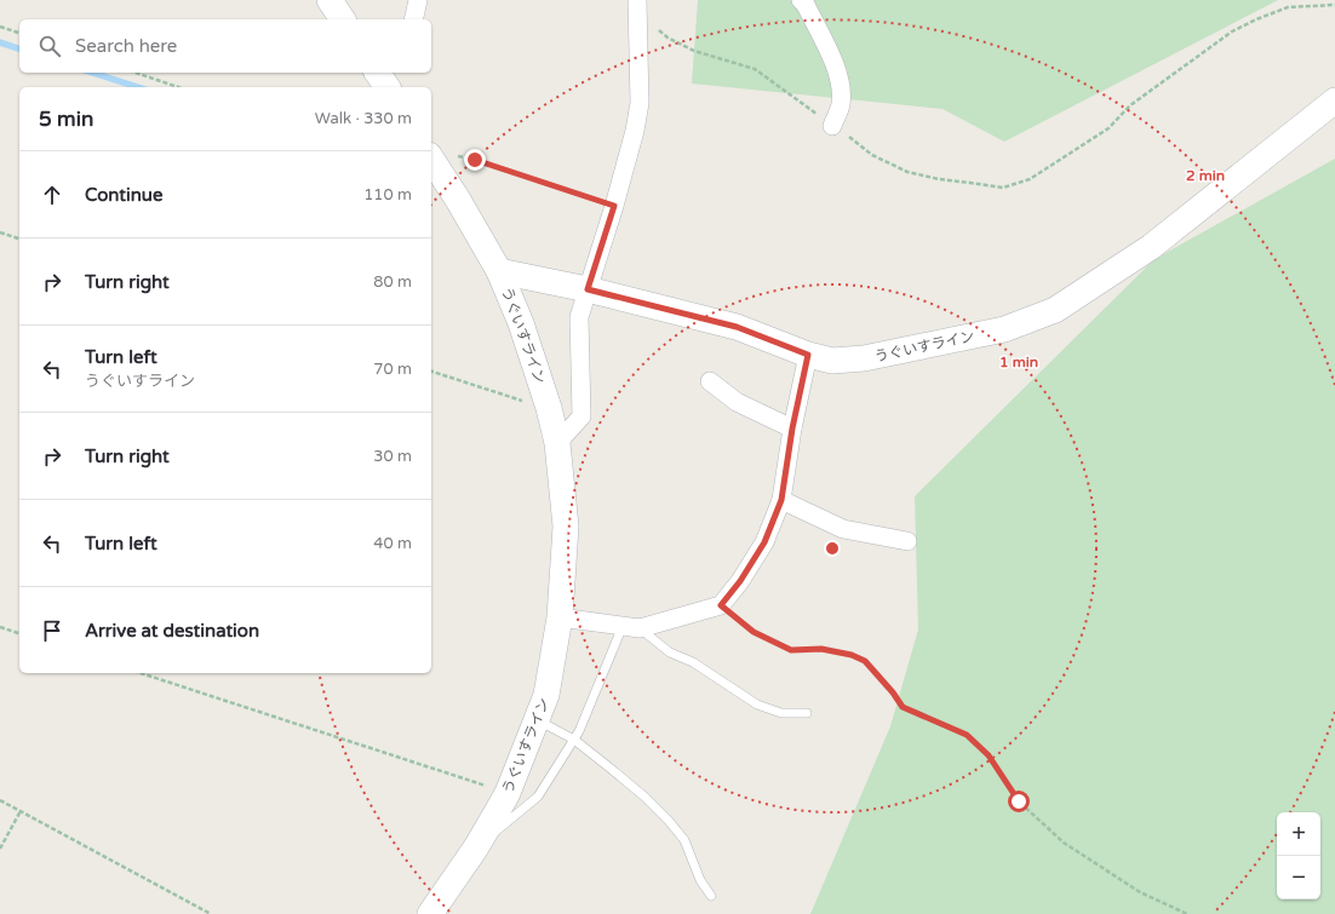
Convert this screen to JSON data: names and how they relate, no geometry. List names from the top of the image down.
{
  "streets": {
    "street": ["うぐいすライン"]
  },
  "page": {
    "search": "Search here",
    "heading": ["5 min", "Walk · 330 m"],
    "list": [
      ["Continue", "110 m"],
      ["Turn right", "80 m"],
      ["Turn left", "うぐいすライン", "70 m"],
      ["Turn right", "30 m"],
      ["Turn left", "40 m"],
      "Arrive at destination"
    ],
    "map_buttons": ["+", "−"]
  },
  "rings": ["2 min", "1 min"]
}
